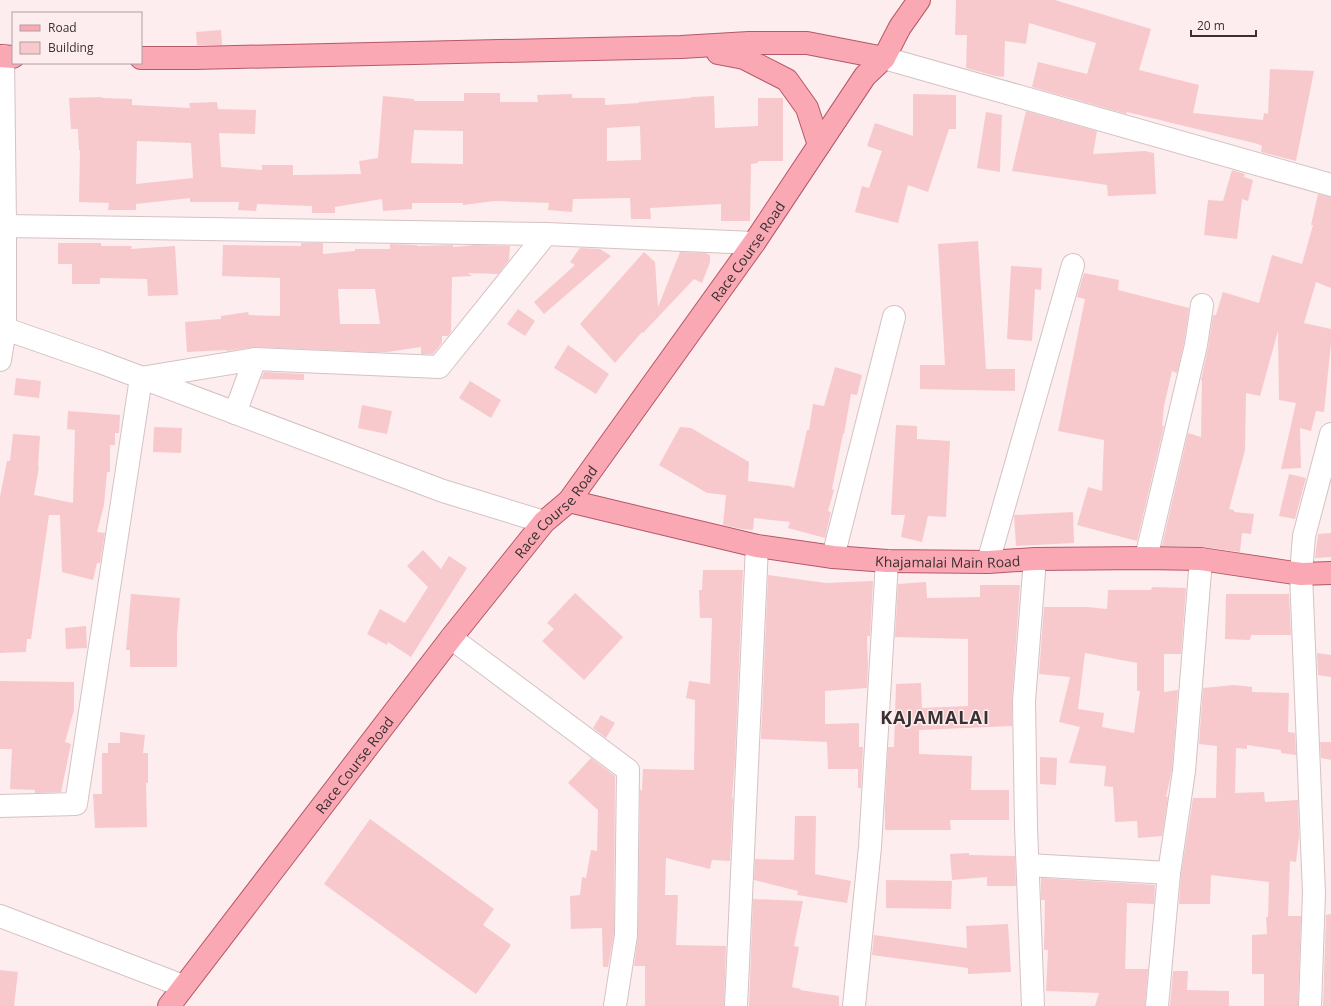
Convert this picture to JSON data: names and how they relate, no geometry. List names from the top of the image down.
{
  "streets": {
    "main road": ["Race Course Road", "Khajamalai Main Road"]
  },
  "crossings": [
    ["Race Course Road", "Khajamalai Main Road"]
  ],
  "districts": ["KAJAMALAI"],
  "legend": ["Road", "Building"],
  "scale_bar": "20 m"
}
